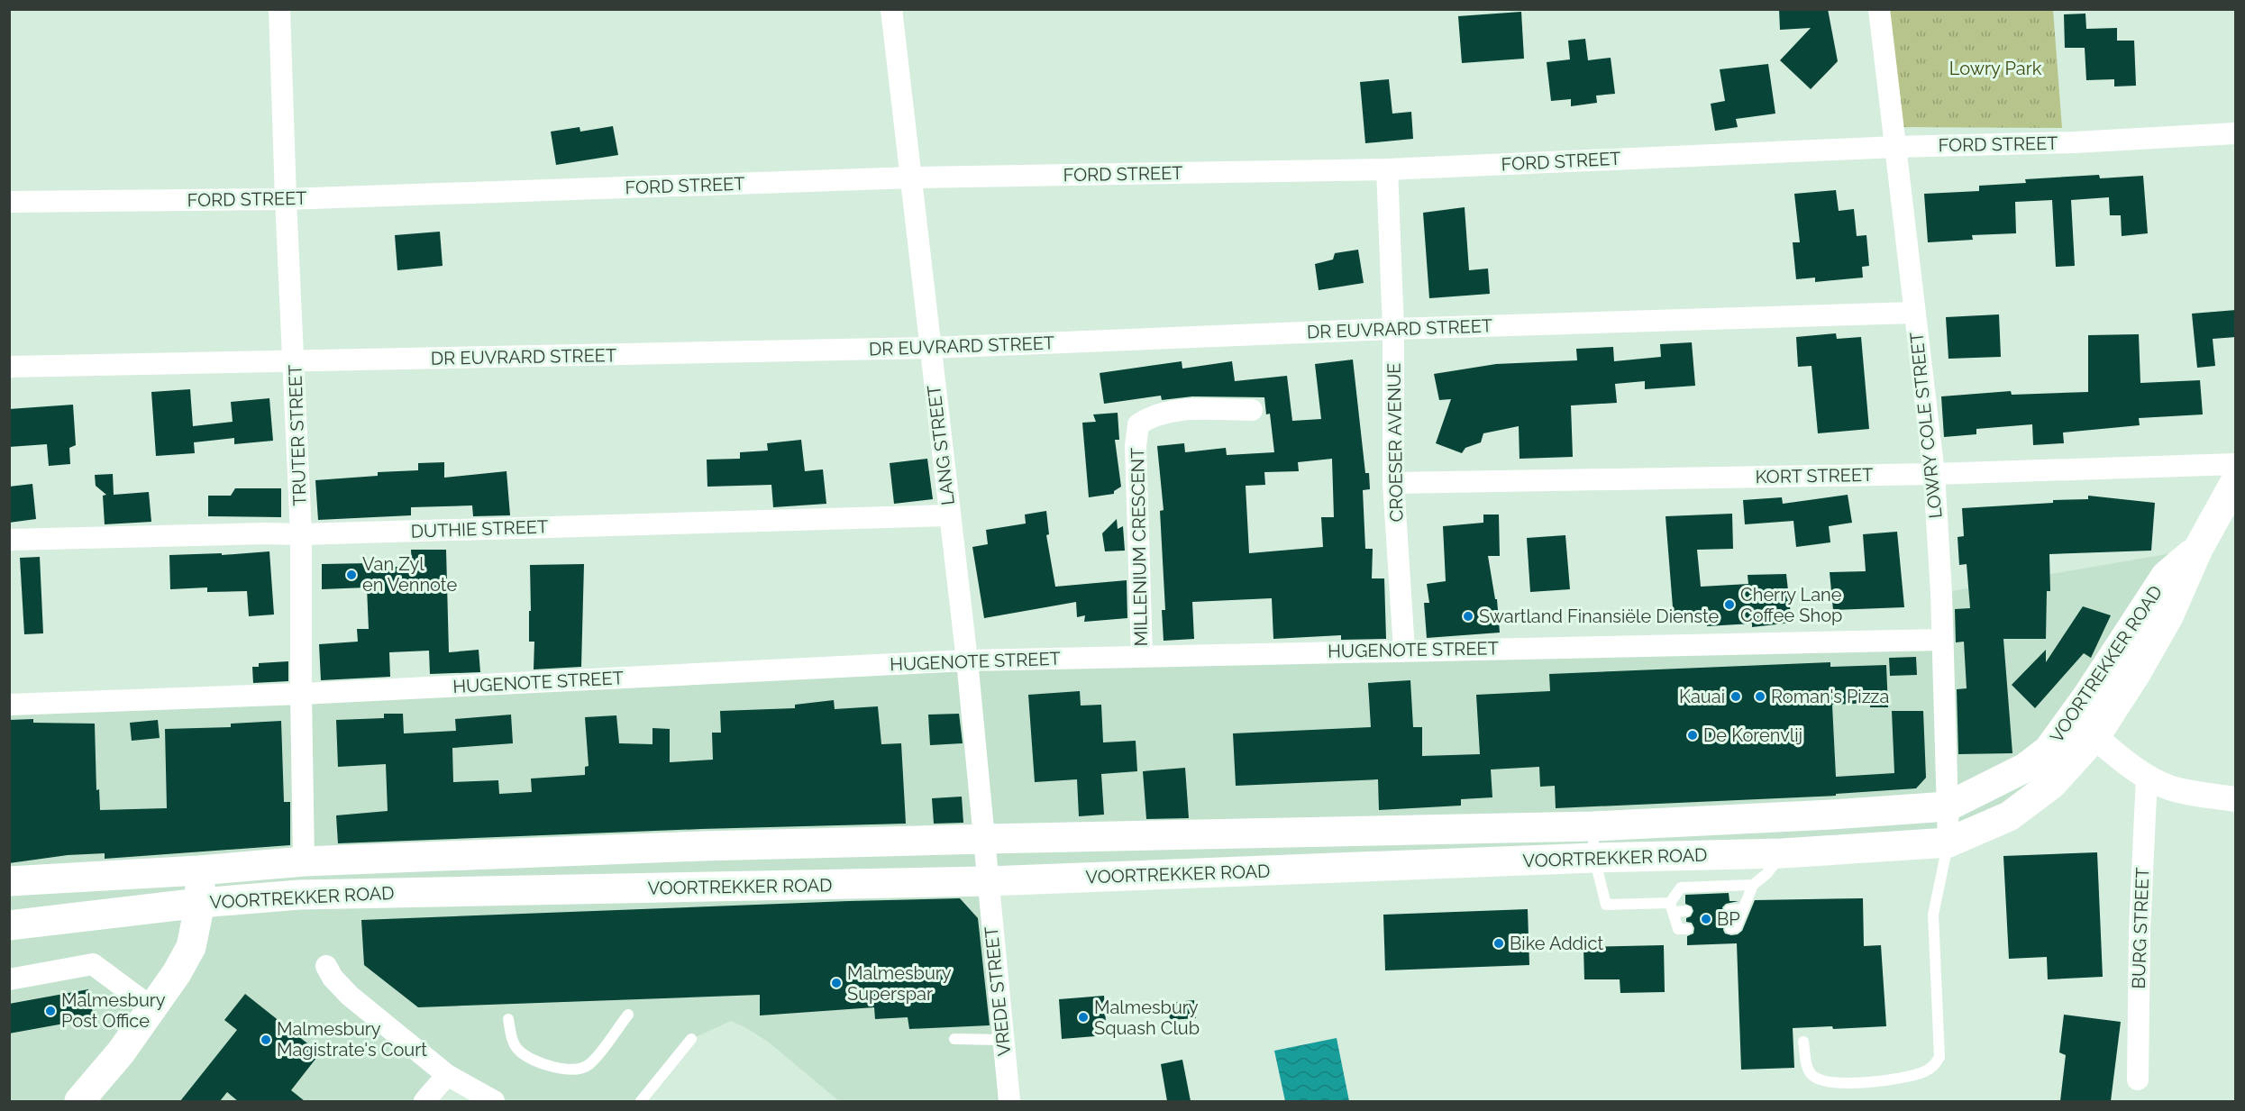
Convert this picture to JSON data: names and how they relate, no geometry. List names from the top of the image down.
{
  "streets": {
    "main road": ["VOORTREKKER ROAD"],
    "street": [
      "FORD STREET",
      "DR EUVRARD STREET",
      "LOWRY COLE STREET",
      "TRUTER STREET",
      "CROESER AVENUE",
      "LANG STREET",
      "KORT STREET",
      "DUTHIE STREET",
      "MILLENIUM CRESCENT",
      "HUGENOTE STREET",
      "BURG STREET",
      "VREDE STREET"
    ]
  },
  "crossings": [
    ["FORD STREET", "LOWRY COLE STREET"],
    ["FORD STREET", "TRUTER STREET"],
    ["FORD STREET", "CROESER AVENUE"],
    ["FORD STREET", "LANG STREET"],
    ["DR EUVRARD STREET", "LOWRY COLE STREET"],
    ["DR EUVRARD STREET", "TRUTER STREET"],
    ["DR EUVRARD STREET", "CROESER AVENUE"],
    ["DR EUVRARD STREET", "LANG STREET"],
    ["LOWRY COLE STREET", "KORT STREET"],
    ["LOWRY COLE STREET", "HUGENOTE STREET"],
    ["LOWRY COLE STREET", "VOORTREKKER ROAD"],
    ["TRUTER STREET", "DUTHIE STREET"],
    ["TRUTER STREET", "HUGENOTE STREET"],
    ["TRUTER STREET", "VOORTREKKER ROAD"],
    ["CROESER AVENUE", "KORT STREET"],
    ["CROESER AVENUE", "HUGENOTE STREET"],
    ["LANG STREET", "DUTHIE STREET"],
    ["LANG STREET", "HUGENOTE STREET"],
    ["LANG STREET", "VOORTREKKER ROAD"],
    ["LANG STREET", "VREDE STREET"],
    ["MILLENIUM CRESCENT", "HUGENOTE STREET"],
    ["VOORTREKKER ROAD", "VREDE STREET"]
  ],
  "parks": ["Lowry Park"],
  "places": [
    "Van Zyl en Vennote",
    "Cherry Lane Coffee Shop",
    "Swartland Finansiële Dienste",
    "Kauai",
    "Roman's Pizza",
    "De Korenvlij",
    "BP",
    "Bike Addict",
    "Malmesbury Superspar",
    "Malmesbury Post Office",
    "Malmesbury Squash Club",
    "Malmesbury Magistrate's Court"
  ]
}
